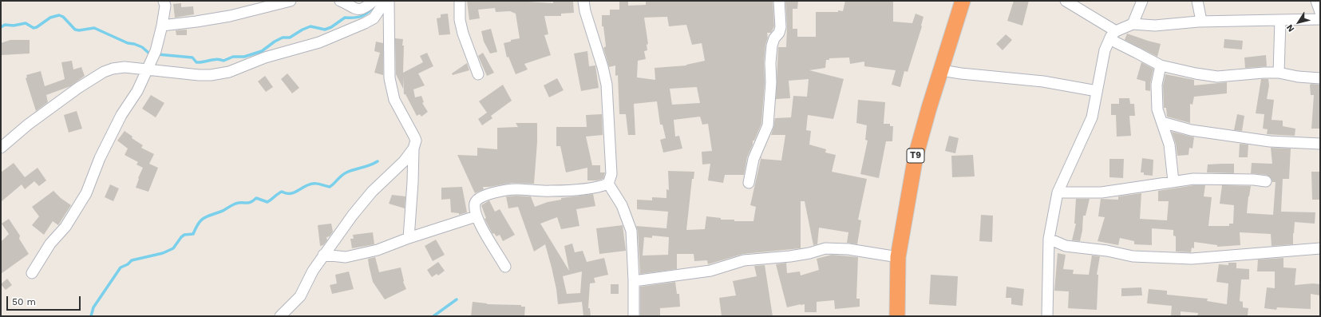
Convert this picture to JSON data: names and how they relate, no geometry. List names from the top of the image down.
{
  "streets": {
    "highway": ["T9"]
  },
  "scale_bar": "50 m",
  "north": "bottom left"
}
